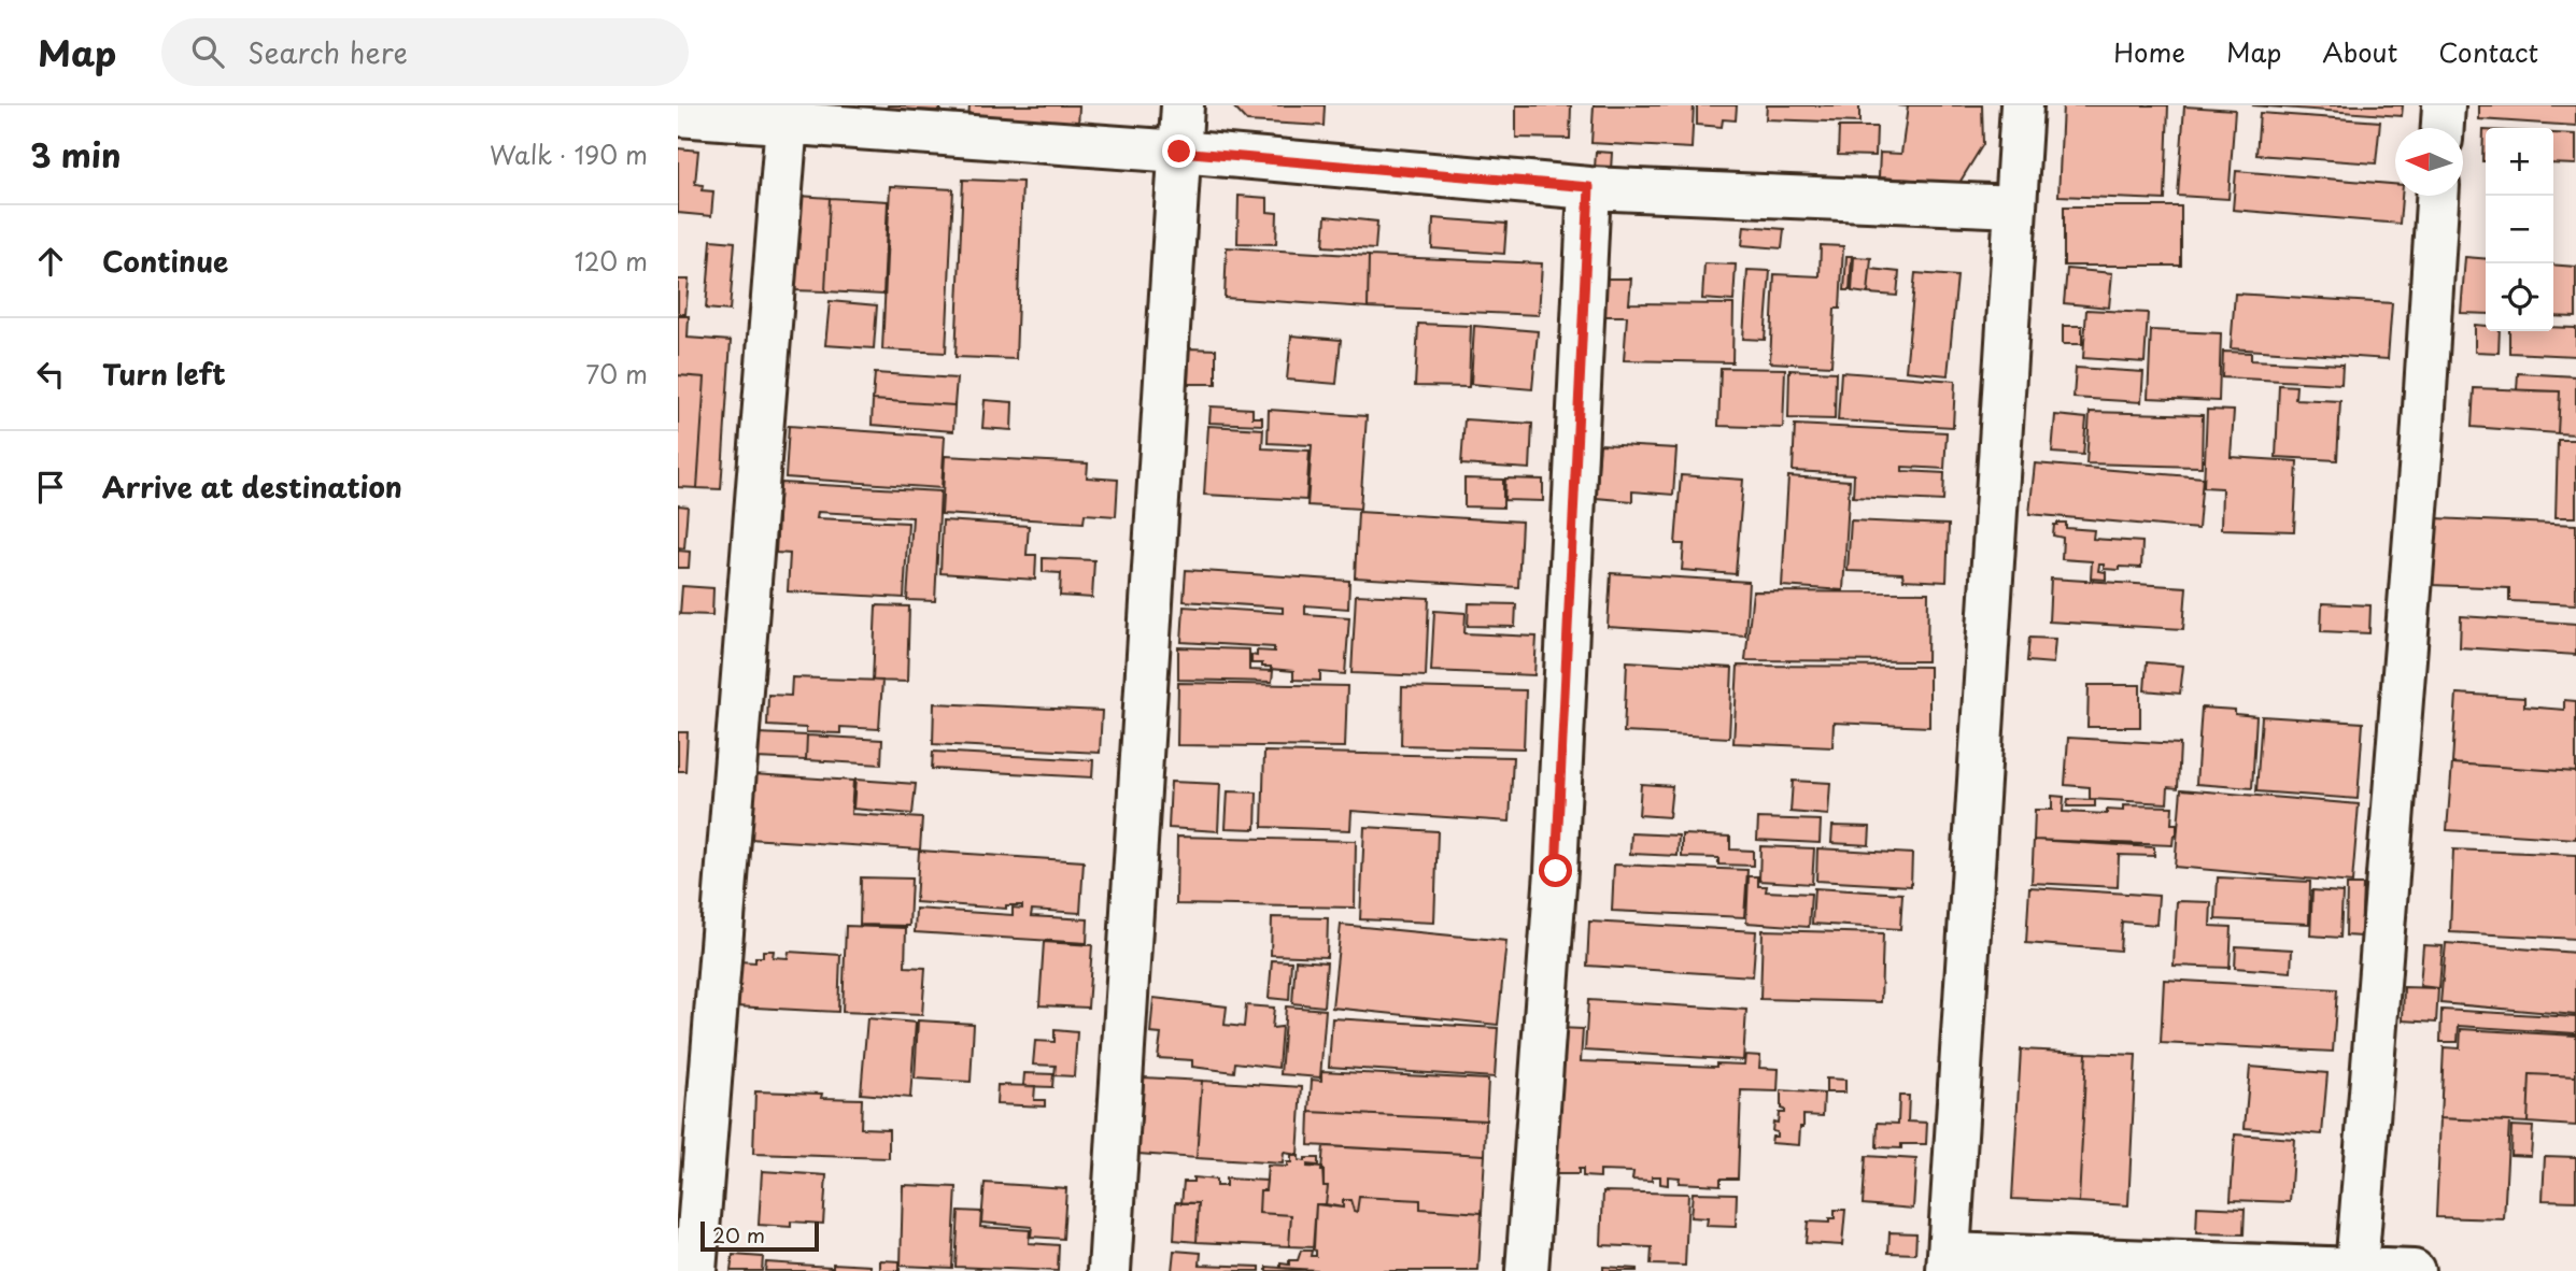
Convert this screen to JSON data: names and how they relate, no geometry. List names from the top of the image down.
{
  "scale_bar": "20 m",
  "north": "left",
  "page": {
    "header": "Map",
    "search": "Search here",
    "nav": [
      "Home",
      "Map",
      "About",
      "Contact"
    ],
    "heading": ["3 min", "Walk · 190 m"],
    "map_buttons": ["+", "−"],
    "list": [
      ["Continue", "120 m"],
      ["Turn left", "70 m"],
      "Arrive at destination"
    ],
    "scale": "20 m"
  }
}
